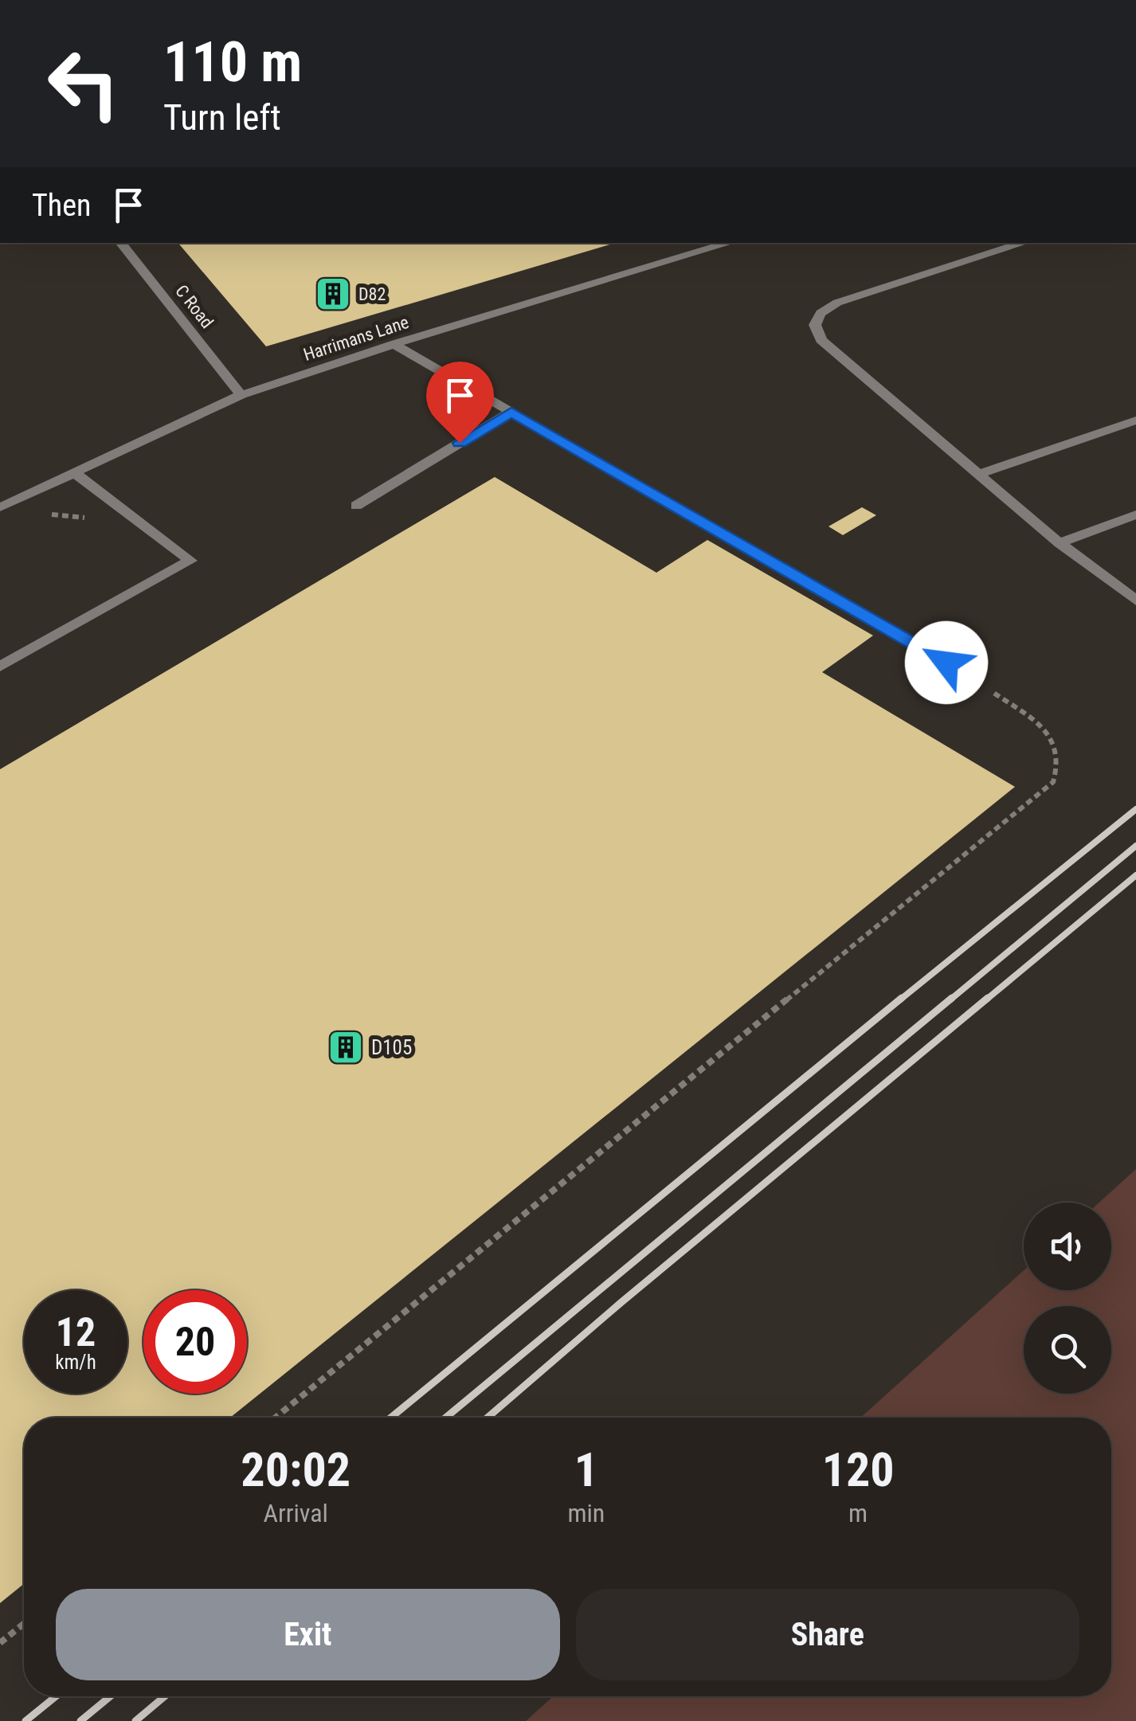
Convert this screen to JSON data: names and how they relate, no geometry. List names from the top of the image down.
{
  "streets": {
    "lane": ["C Road", "Harrimans Lane"]
  },
  "crossings": [
    ["C Road", "Harrimans Lane"]
  ],
  "places": {
    "building": ["D82", "D105"]
  },
  "page": {
    "turn": ["110 m", "Turn left"],
    "then": "Then",
    "speed": "12 km/h",
    "limit": "20",
    "eta": [
      "20:02",
      "Arrival",
      "1",
      "min",
      "120",
      "m"
    ],
    "buttons": ["Exit", "Share"]
  }
}
